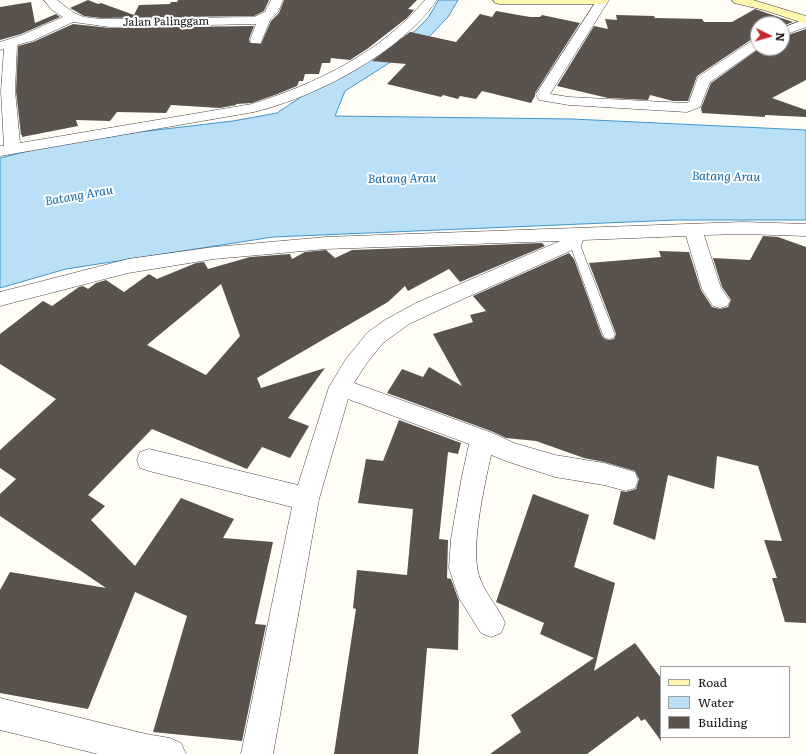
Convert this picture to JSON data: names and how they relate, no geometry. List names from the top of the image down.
{
  "streets": {
    "street": ["Jalan Palinggam"]
  },
  "water": ["Batang Arau"],
  "legend": ["Road", "Water", "Building"],
  "north": "right"
}
